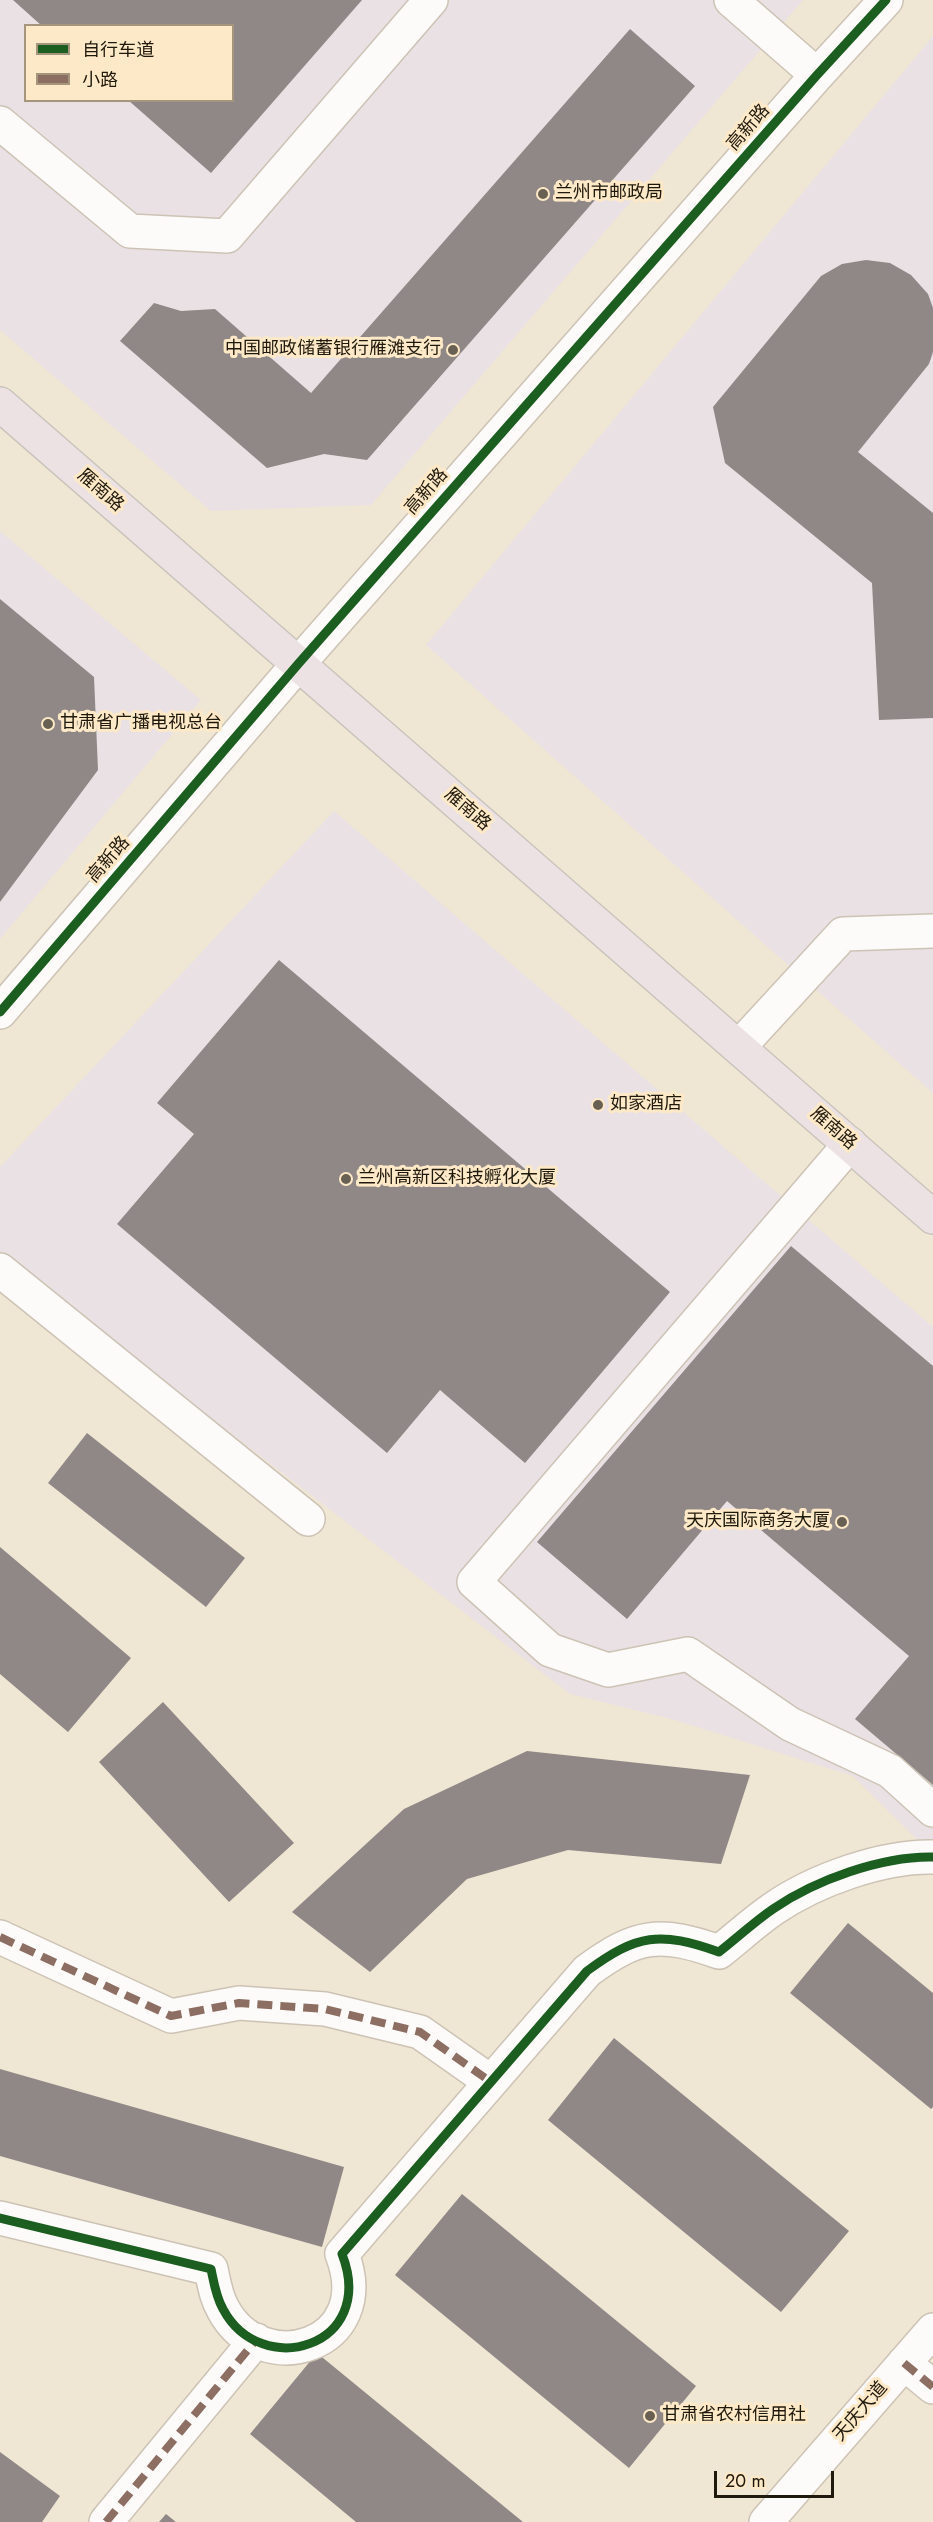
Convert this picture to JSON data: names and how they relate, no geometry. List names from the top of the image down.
{
  "streets": {
    "main road": ["雁南路"],
    "street": ["高新路", "天庆大道"]
  },
  "crossings": [
    ["高新路", "雁南路"]
  ],
  "places": [
    "兰州市邮政局",
    "中国邮政储蓄银行雁滩支行",
    "甘肃省广播电视总台",
    "如家酒店",
    "兰州高新区科技孵化大厦",
    "天庆国际商务大厦",
    "甘肃省农村信用社"
  ],
  "legend": ["自行车道", "小路"],
  "scale_bar": "20 m"
}
